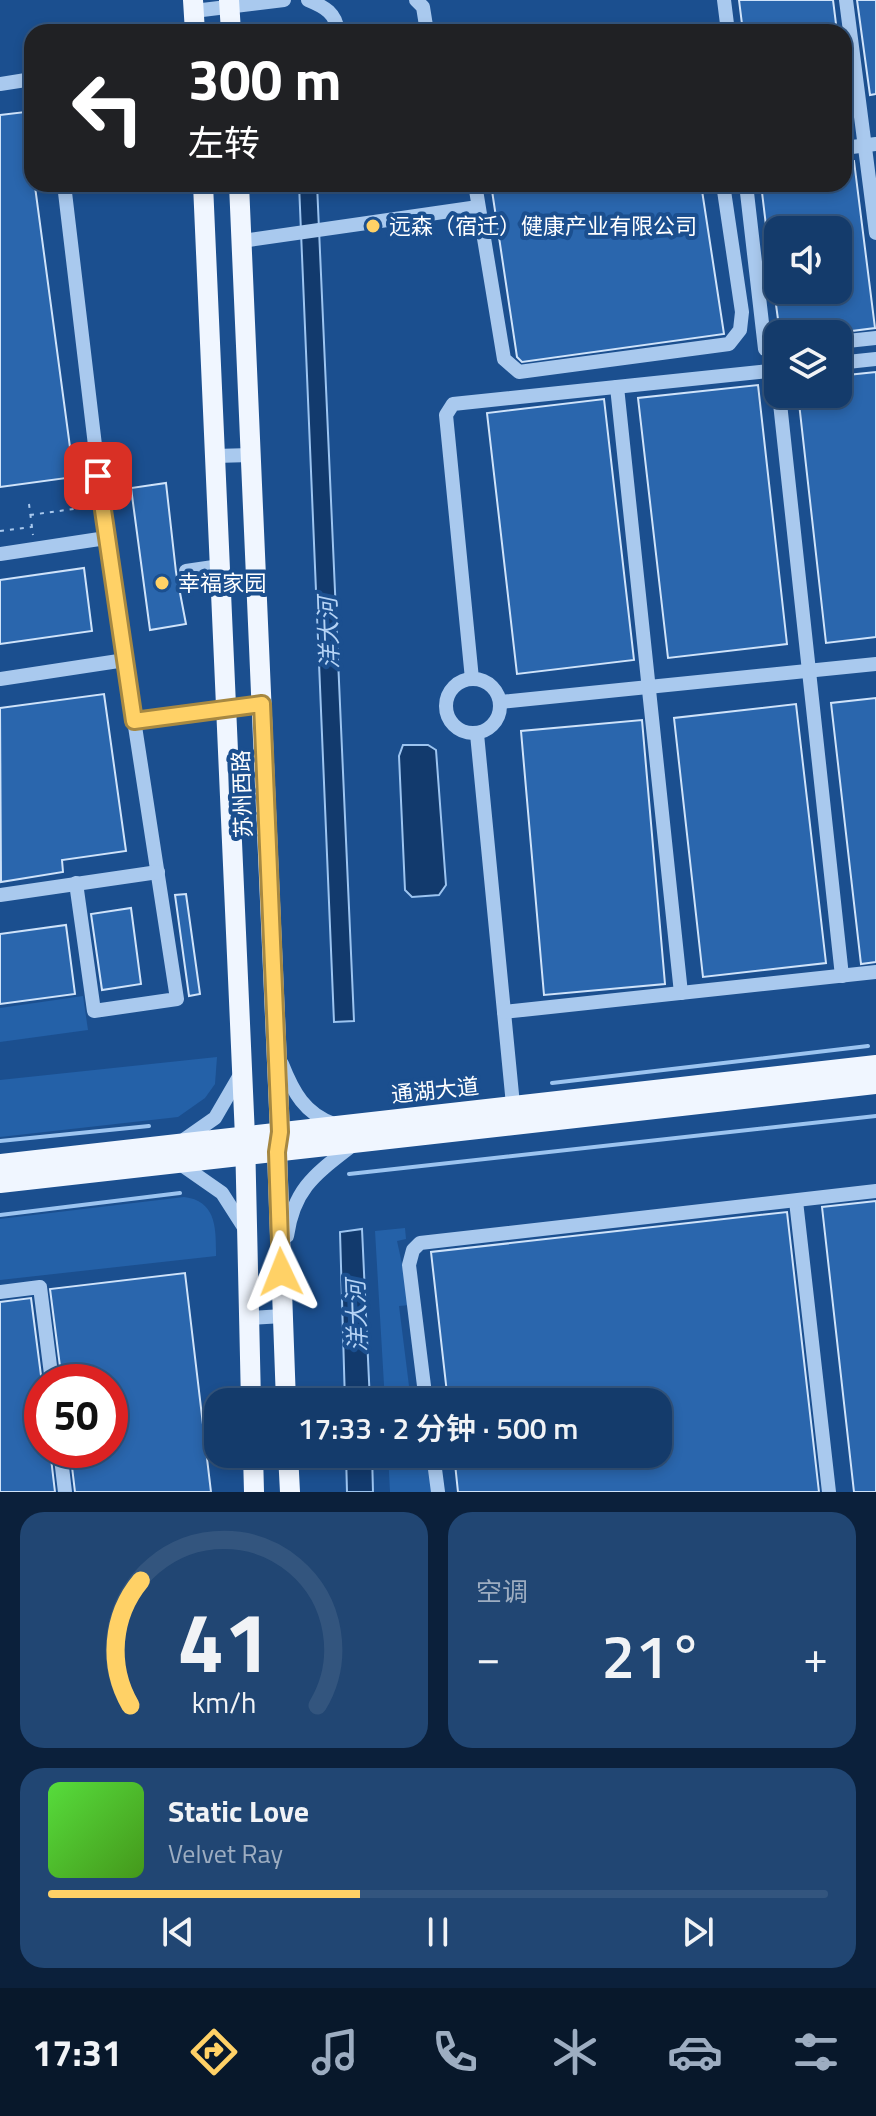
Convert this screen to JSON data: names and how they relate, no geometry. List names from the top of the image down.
{
  "streets": {
    "main road": ["苏州西路", "通湖大道"]
  },
  "crossings": [
    ["苏州西路", "通湖大道"]
  ],
  "water": ["洋大河"],
  "places": ["远森（宿迁）健康产业有限公司", "幸福家园"],
  "page": {
    "turn": ["300 m", "左转"],
    "limit": "50",
    "trip": "17:33 · 2 分钟 · 500 m",
    "tile": "空调",
    "heat": ["−", "21°", "+"],
    "song": ["Static Love", "Velvet Ray"],
    "tabs": "17:31",
    "gauge": ["41", "km/h"]
  }
}
